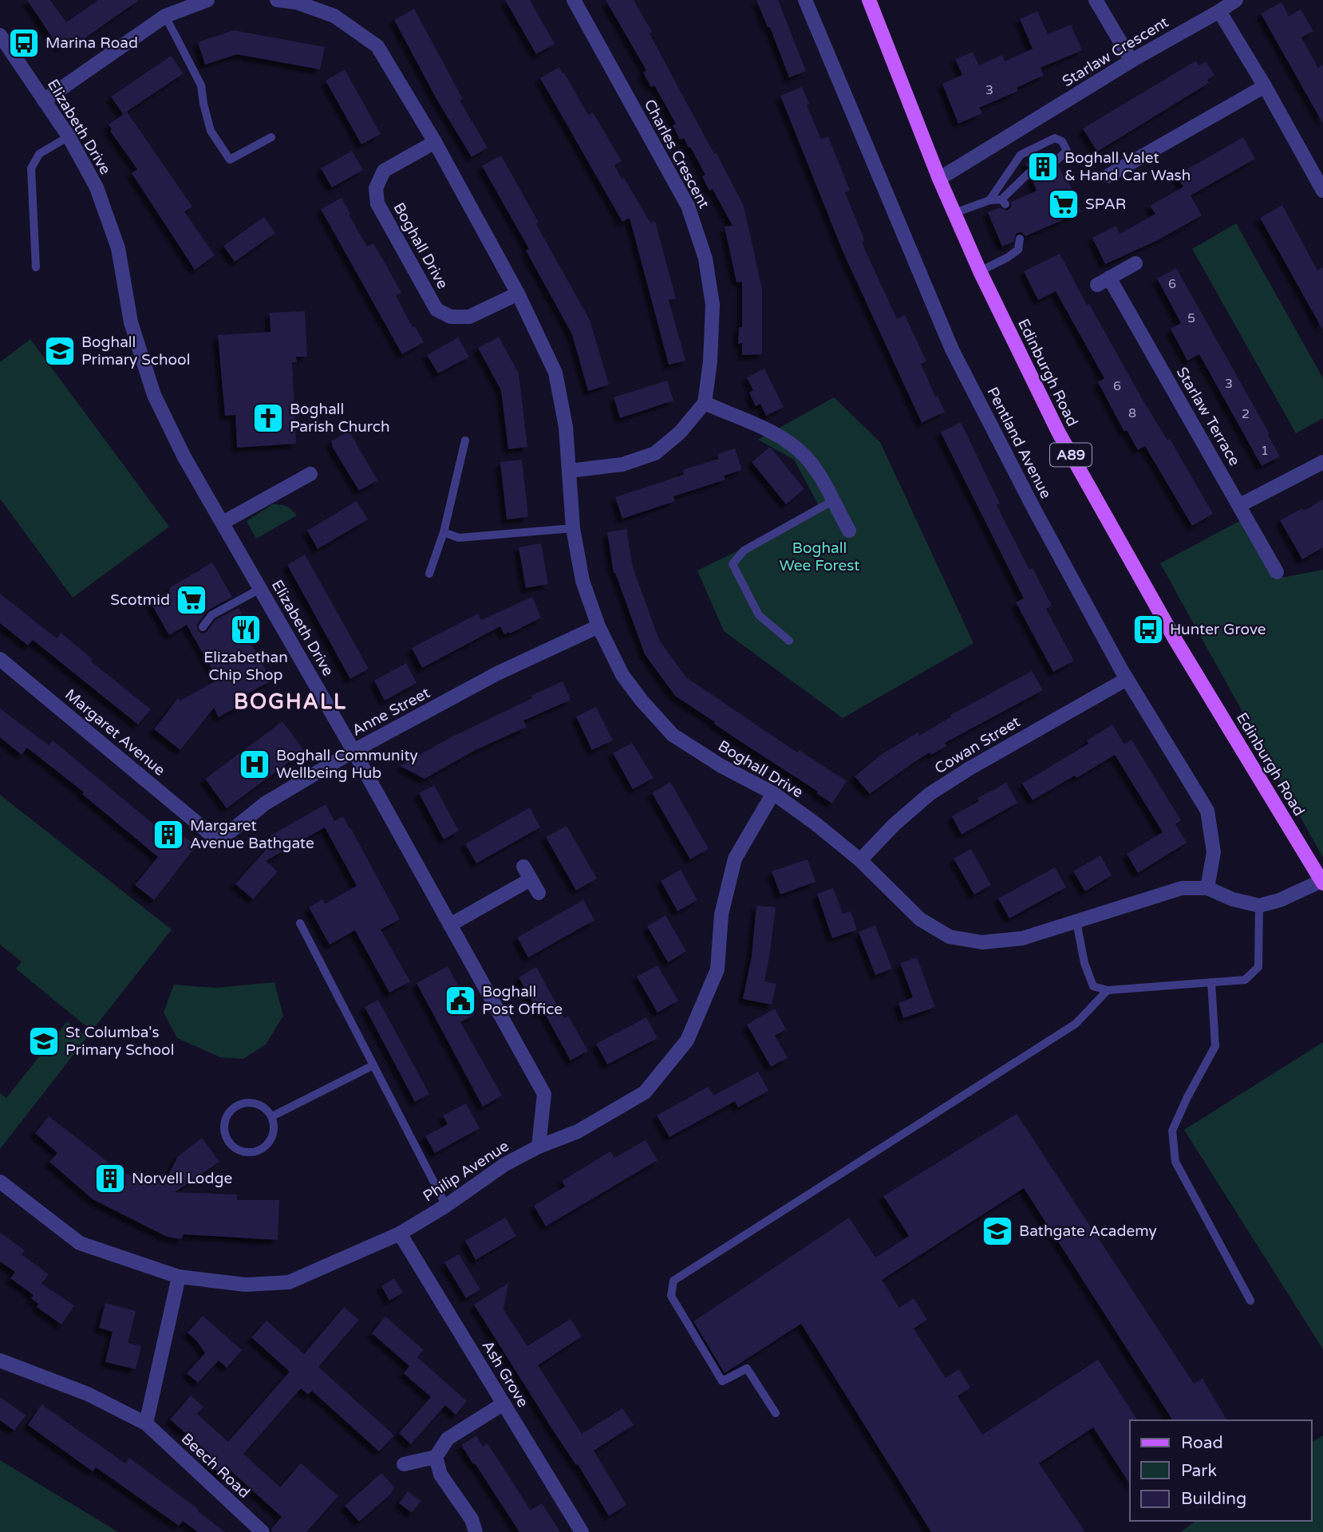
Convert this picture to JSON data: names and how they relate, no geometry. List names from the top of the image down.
{
  "streets": {
    "main road": ["Edinburgh Road", "A89"],
    "street": [
      "Starlaw Crescent",
      "Elizabeth Drive",
      "Charles Crescent",
      "Boghall Drive",
      "Starlaw Terrace",
      "Pentland Avenue",
      "Anne Street",
      "Margaret Avenue",
      "Cowan Street",
      "Philip Avenue",
      "Ash Grove",
      "Beech Road"
    ]
  },
  "crossings": [
    ["Starlaw Crescent", "Edinburgh Road"],
    ["Elizabeth Drive", "Anne Street"],
    ["Elizabeth Drive", "Philip Avenue"],
    ["Boghall Drive", "Pentland Avenue"],
    ["Boghall Drive", "Anne Street"],
    ["Boghall Drive", "Cowan Street"],
    ["Boghall Drive", "Philip Avenue"],
    ["Pentland Avenue", "Cowan Street"],
    ["Anne Street", "Margaret Avenue"],
    ["Philip Avenue", "Ash Grove"]
  ],
  "districts": ["BOGHALL"],
  "parks": ["Boghall Wee Forest"],
  "places": {
    "bus stop": ["Marina Road", "Hunter Grove"],
    "building": ["Boghall Valet & Hand Car Wash", "Margaret Avenue Bathgate", "Norvell Lodge"],
    "supermarket": ["SPAR", "Scotmid"],
    "school or university": ["Boghall Primary School", "St Columba's Primary School", "Bathgate Academy"],
    "church": ["Boghall Parish Church"],
    "restaurant": ["Elizabethan Chip Shop"],
    "hospital": ["Boghall Community Wellbeing Hub"],
    "public building": ["Boghall Post Office"]
  },
  "house_numbers": [
    "3",
    "6",
    "5",
    "3",
    "6",
    "8",
    "2",
    "1"
  ],
  "legend": ["Road", "Park", "Building"]
}
